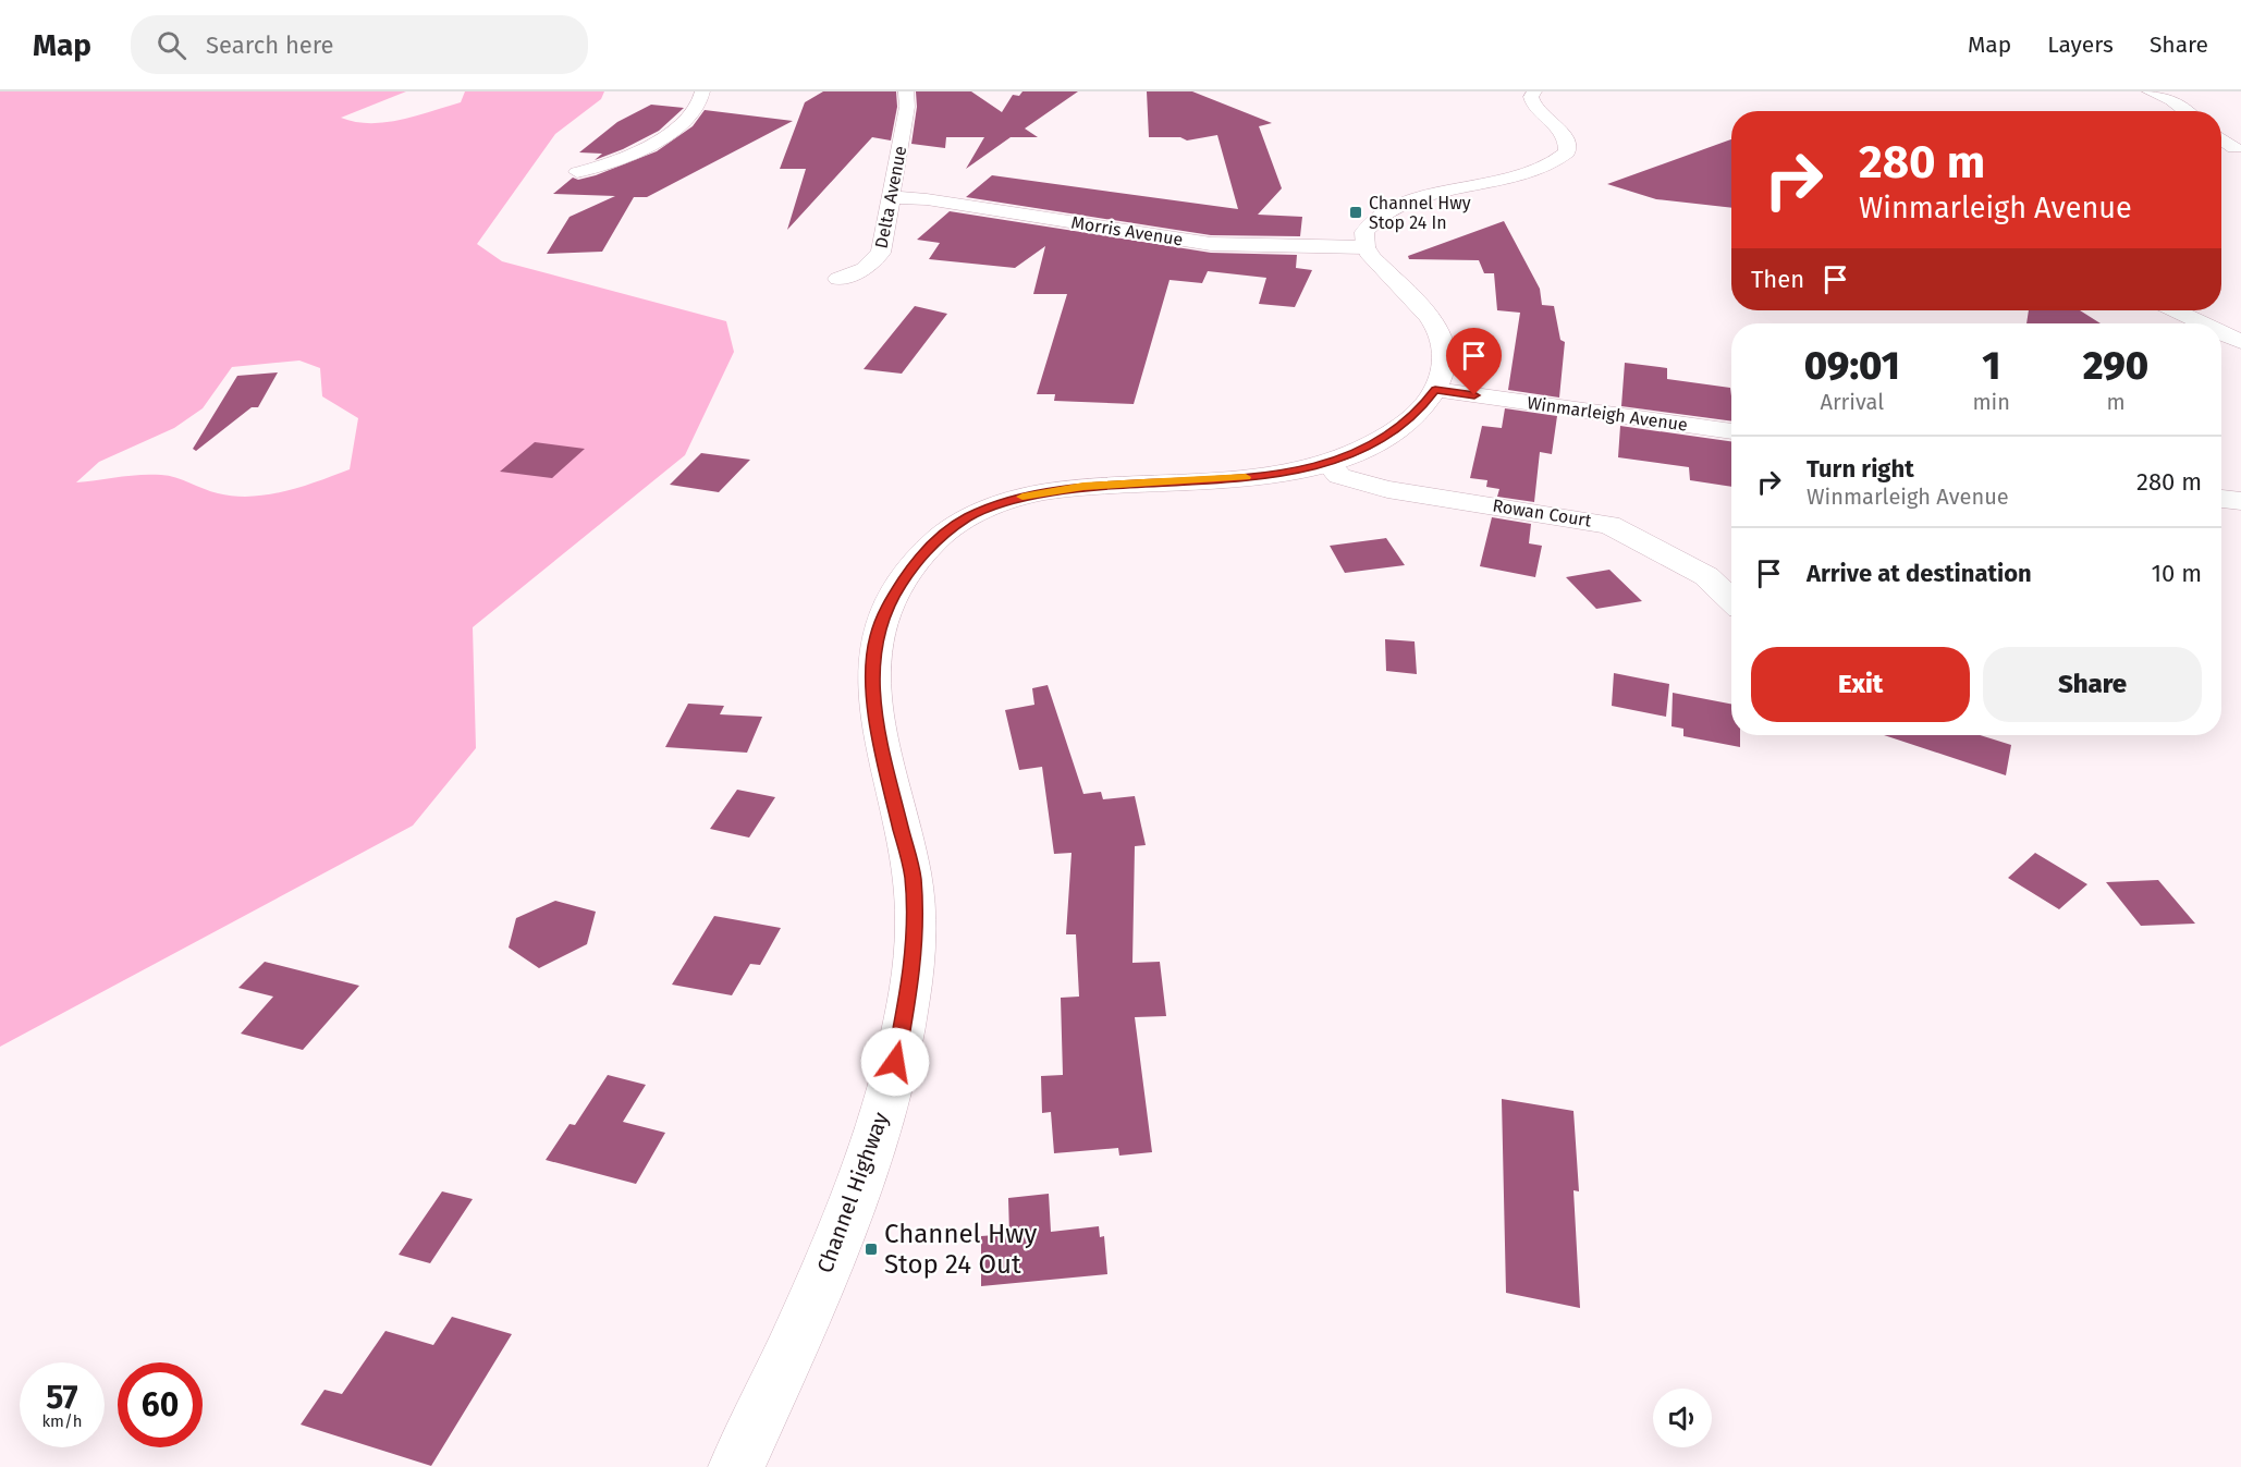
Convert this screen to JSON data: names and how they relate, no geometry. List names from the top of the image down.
{
  "streets": {
    "street": [
      "Delta Avenue",
      "Morris Avenue",
      "Winmarleigh Avenue",
      "Rowan Court",
      "Channel Highway"
    ]
  },
  "crossings": [
    ["Delta Avenue", "Morris Avenue"],
    ["Morris Avenue", "Channel Highway"],
    ["Winmarleigh Avenue", "Channel Highway"],
    ["Rowan Court", "Channel Highway"]
  ],
  "places": {
    "transit": ["Channel Hwy Stop 24 In", "Channel Hwy Stop 24 Out"]
  },
  "page": {
    "header": "Map",
    "search": "Search here",
    "nav": ["Map", "Layers", "Share"],
    "turn": ["280 m", "Winmarleigh Avenue"],
    "then": "Then",
    "eta": [
      "09:01",
      "Arrival",
      "1",
      "min",
      "290",
      "m"
    ],
    "list": [
      {
        "name": "Turn right",
        "note": "Winmarleigh Avenue",
        "value": "280 m"
      },
      {
        "name": "Arrive at destination",
        "value": "10 m"
      }
    ],
    "buttons": ["Exit", "Share"],
    "speed": "57 km/h",
    "limit": "60"
  }
}
